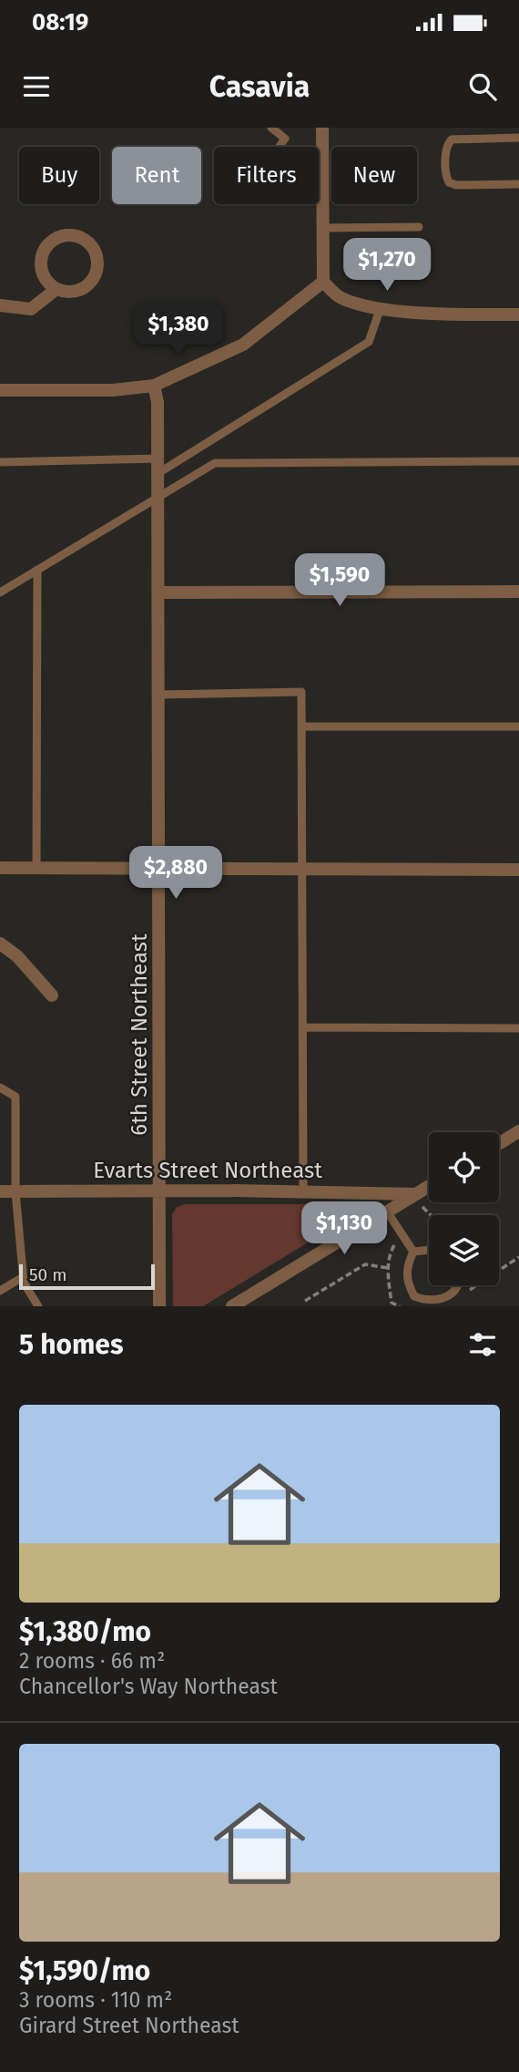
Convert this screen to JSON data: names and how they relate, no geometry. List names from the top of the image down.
{
  "streets": {
    "street": ["6th Street Northeast", "Evarts Street Northeast"]
  },
  "crossings": [
    ["6th Street Northeast", "Evarts Street Northeast"]
  ],
  "scale_bar": "50 m",
  "page": {
    "status": "08:19",
    "header": "Casavia",
    "chip": [
      "Buy",
      "Rent",
      "Filters",
      "New"
    ],
    "price": [
      "$1,270",
      "$1,380",
      "$1,590",
      "$2,880",
      "$1,130"
    ],
    "scale": "50 m",
    "heading": "5 homes",
    "list": [
      {
        "name": "$1,380/mo",
        "note": "2 rooms · 66 m² · Chancellor's Way Northeast"
      },
      {
        "name": "$1,590/mo",
        "note": "3 rooms · 110 m² · Girard Street Northeast"
      }
    ]
  }
}
